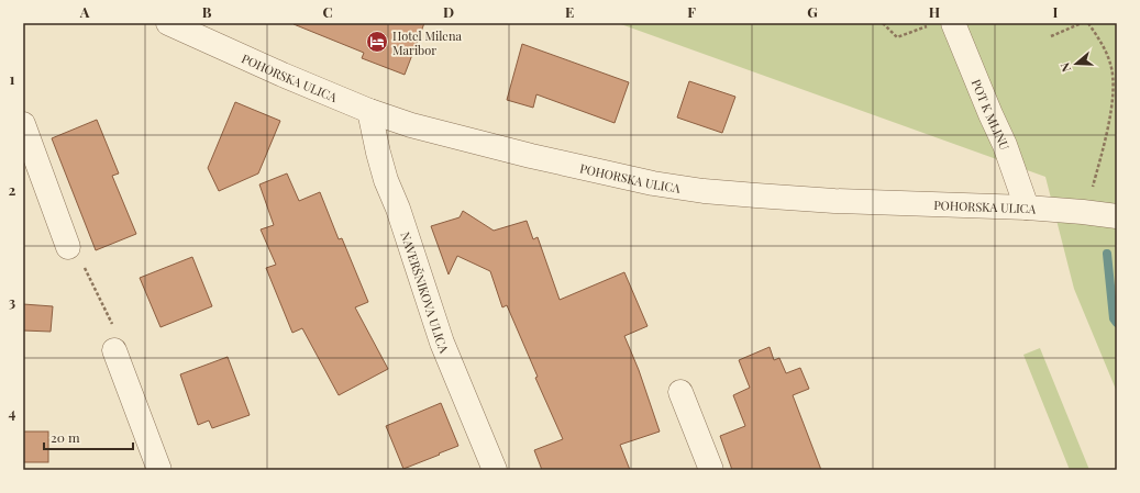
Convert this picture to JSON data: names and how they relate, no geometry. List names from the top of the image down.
{
  "streets": {
    "street": ["POHORSKA ULICA", "POT K MLINU", "NAVERŠNIKOVA ULICA"]
  },
  "crossings": [
    ["POHORSKA ULICA", "POT K MLINU"],
    ["POHORSKA ULICA", "NAVERŠNIKOVA ULICA"]
  ],
  "places": {
    "hotel": ["Hotel Milena Maribor"]
  },
  "scale_bar": "20 m",
  "north": "left",
  "grid": {
    "columns": [
      "A",
      "B",
      "C",
      "D",
      "E",
      "F",
      "G",
      "H",
      "I"
    ],
    "rows": [
      "1",
      "2",
      "3",
      "4"
    ]
  }
}
